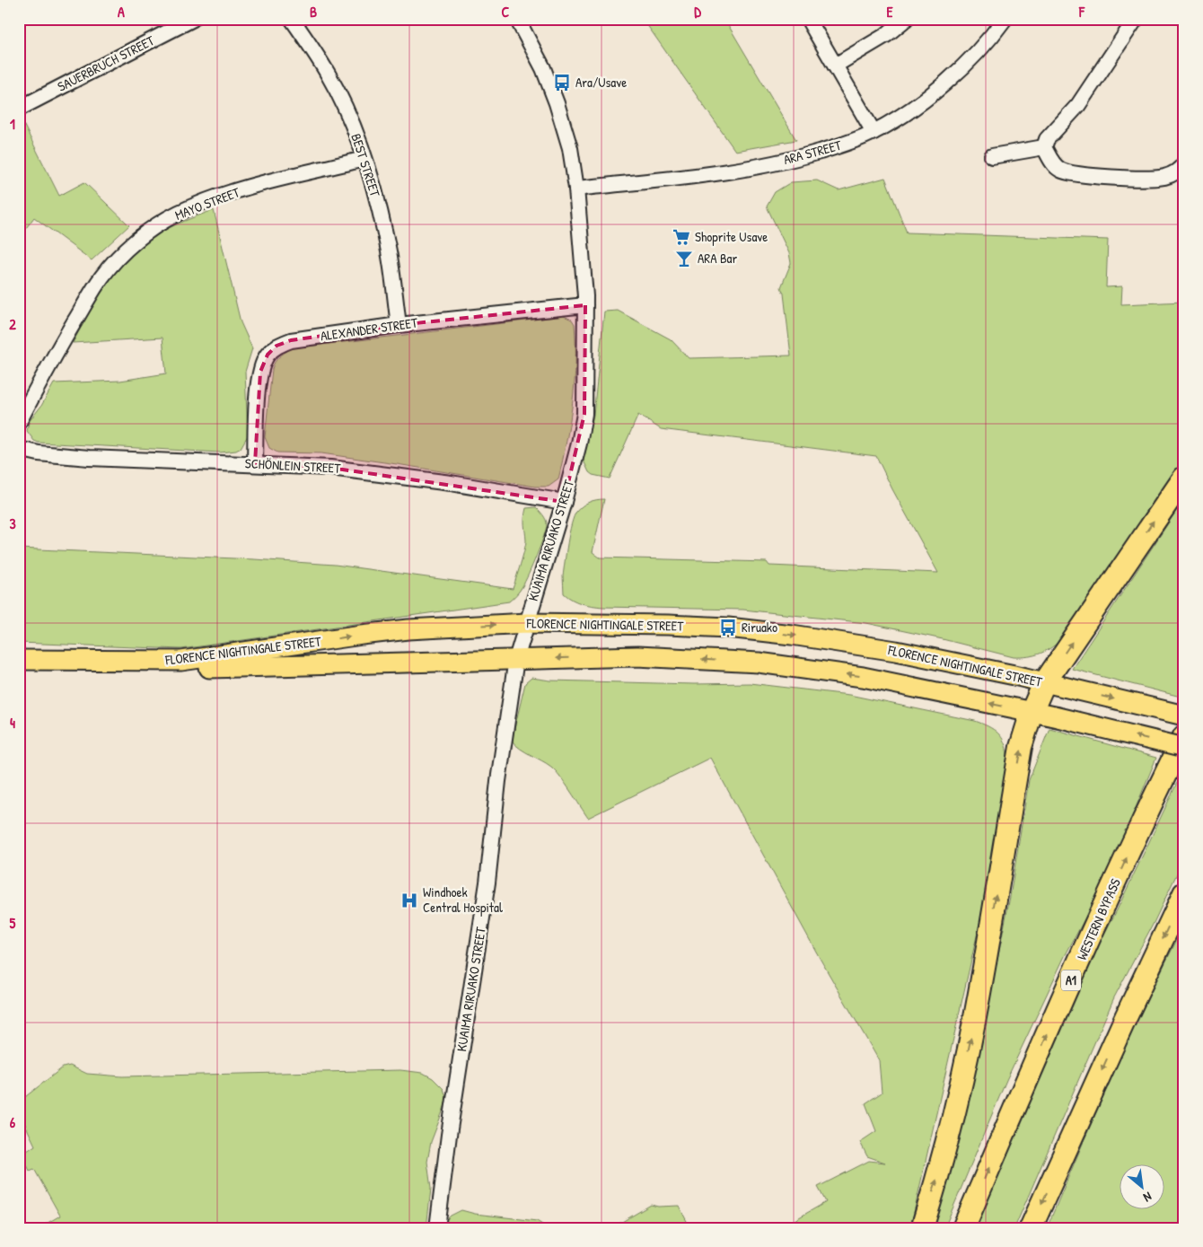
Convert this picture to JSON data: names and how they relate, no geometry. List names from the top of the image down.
{
  "streets": {
    "highway": ["WESTERN BYPASS", "A1"],
    "main road": ["FLORENCE NIGHTINGALE STREET"],
    "street": [
      "SAUERBRUCH STREET",
      "ARA STREET",
      "BEST STREET",
      "MAYO STREET",
      "ALEXANDER STREET",
      "SCHÖNLEIN STREET",
      "KUAIMA RIRUAKO STREET"
    ]
  },
  "crossings": [
    ["ARA STREET", "KUAIMA RIRUAKO STREET"],
    ["BEST STREET", "MAYO STREET"],
    ["BEST STREET", "ALEXANDER STREET"],
    ["ALEXANDER STREET", "SCHÖNLEIN STREET"],
    ["ALEXANDER STREET", "KUAIMA RIRUAKO STREET"],
    ["SCHÖNLEIN STREET", "KUAIMA RIRUAKO STREET"],
    ["KUAIMA RIRUAKO STREET", "FLORENCE NIGHTINGALE STREET"]
  ],
  "places": {
    "bus stop": ["Ara/Usave", "Riruako"],
    "supermarket": ["Shoprite Usave"],
    "bar": ["ARA Bar"],
    "hospital": ["Windhoek Central Hospital"]
  },
  "north": "bottom right",
  "grid": {
    "columns": [
      "A",
      "B",
      "C",
      "D",
      "E",
      "F"
    ],
    "rows": [
      "1",
      "2",
      "3",
      "4",
      "5",
      "6"
    ]
  }
}
